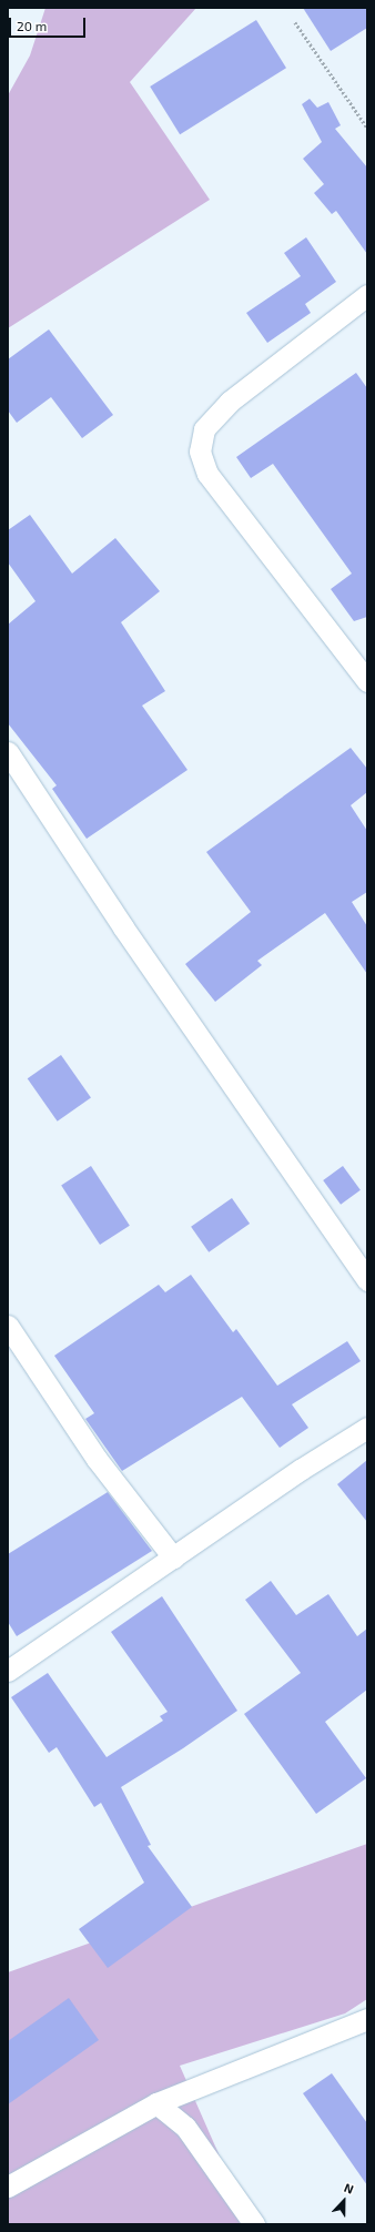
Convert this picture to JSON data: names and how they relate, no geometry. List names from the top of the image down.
{
  "scale_bar": "20 m",
  "north": "top"
}
